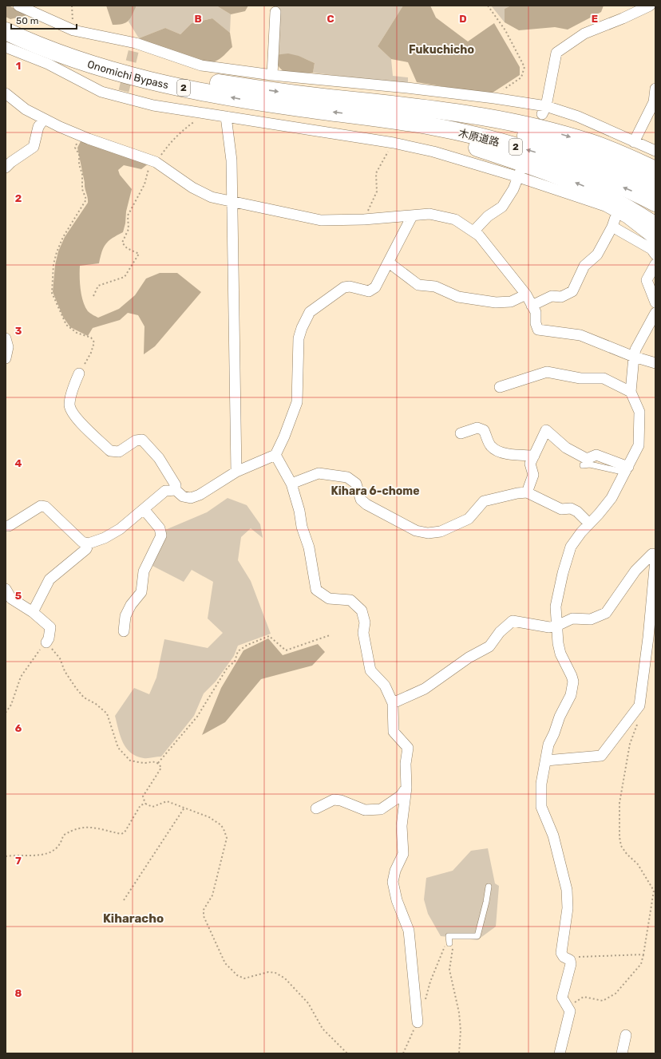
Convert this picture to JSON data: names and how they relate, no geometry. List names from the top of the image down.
{
  "streets": {
    "highway": ["Onomichi Bypass", "2", "木原道路"]
  },
  "crossings": [
    ["Onomichi Bypass", "2"],
    ["Onomichi Bypass", "木原道路"],
    ["2", "木原道路"]
  ],
  "districts": ["Fukuchicho", "Kihara 6-chome", "Kiharacho"],
  "scale_bar": "50 m",
  "grid": {
    "columns": [
      "B",
      "C",
      "D",
      "E"
    ],
    "rows": [
      "1",
      "2",
      "3",
      "4",
      "5",
      "6",
      "7",
      "8"
    ]
  }
}
